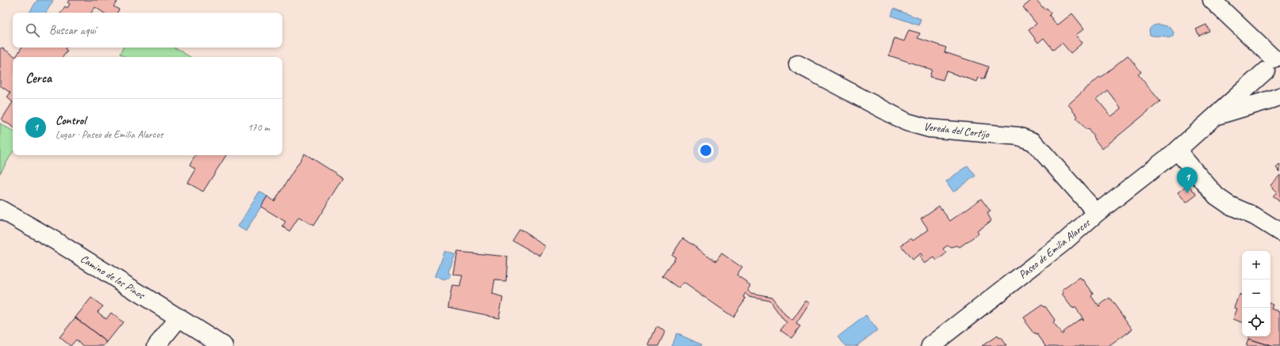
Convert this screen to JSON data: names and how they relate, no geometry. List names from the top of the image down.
{
  "streets": {
    "street": ["Vereda del Cortijo", "Paseo de Emilia Alarcos", "Camino de los Pinos"]
  },
  "crossings": [
    ["Vereda del Cortijo", "Paseo de Emilia Alarcos"]
  ],
  "page": {
    "search": "Buscar aquí",
    "heading": "Cerca",
    "list": [
      {
        "mark": "1",
        "name": "Control",
        "note": "Lugar · Paseo de Emilia Alarcos",
        "value": "170 m"
      }
    ],
    "pins": "1",
    "map_buttons": ["+", "−"]
  }
}
